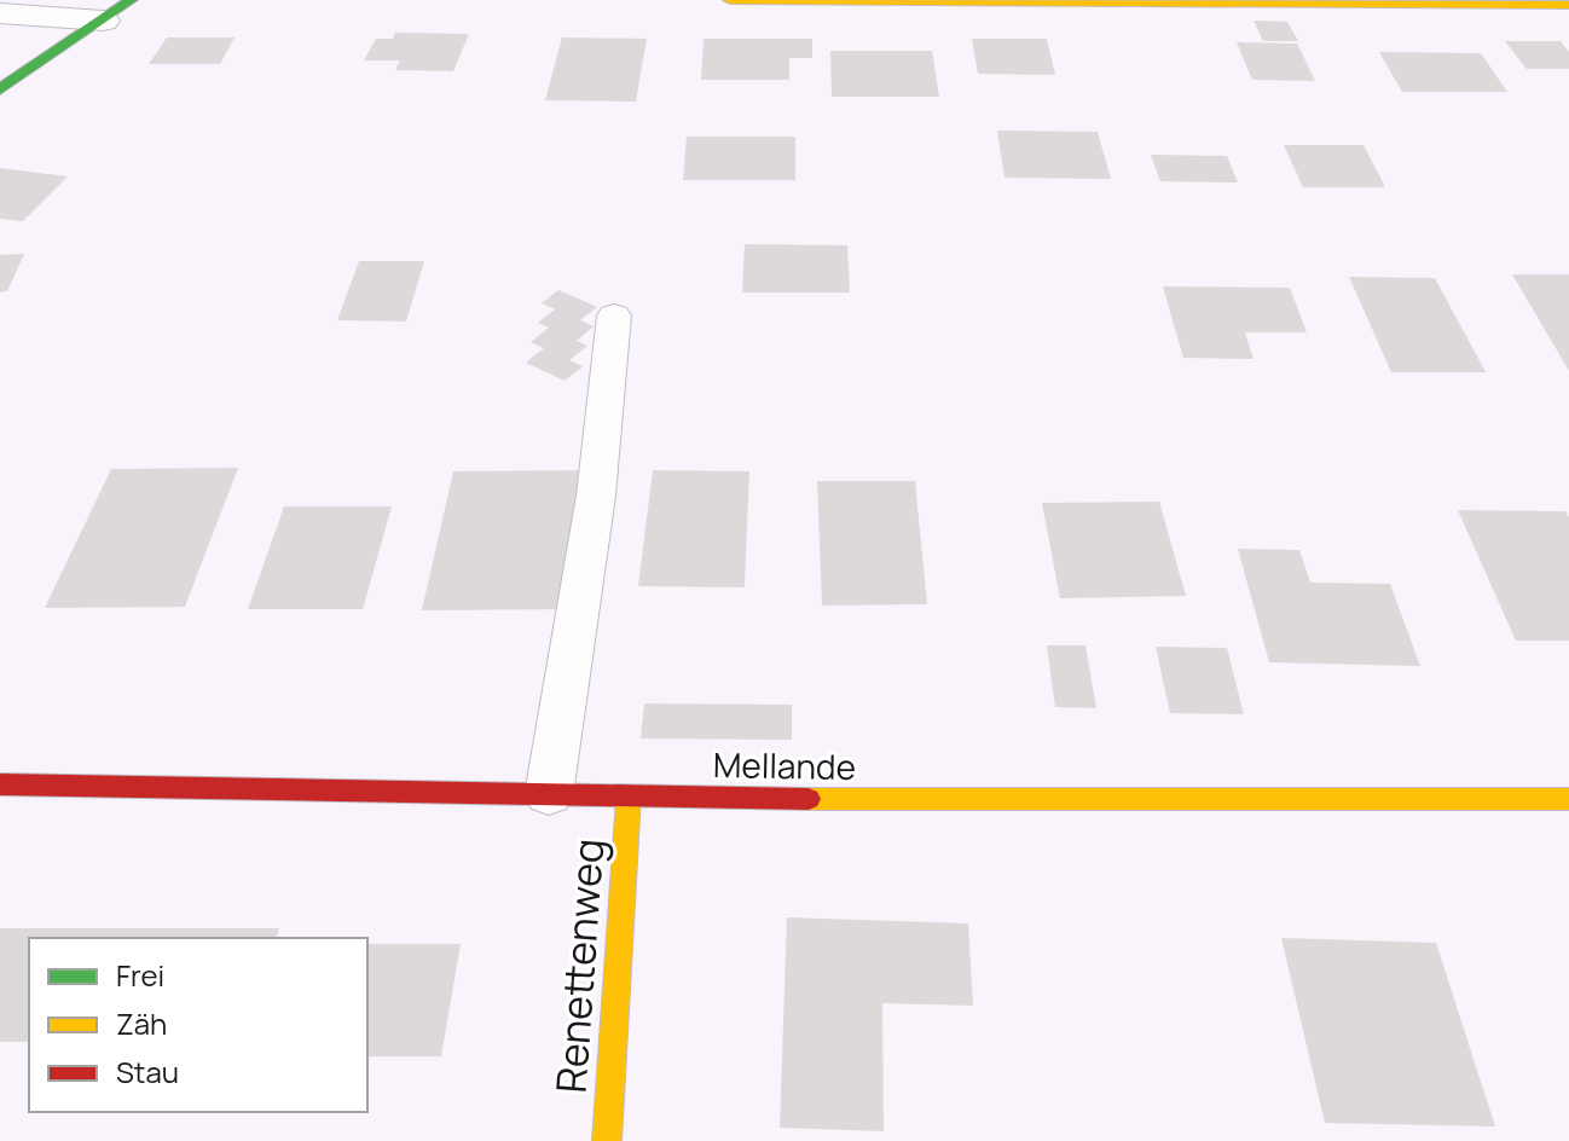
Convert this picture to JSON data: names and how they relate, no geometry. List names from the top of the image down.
{
  "streets": {
    "street": ["Mellande", "Renettenweg"]
  },
  "crossings": [
    ["Mellande", "Renettenweg"]
  ],
  "legend": ["Frei", "Zäh", "Stau"]
}
